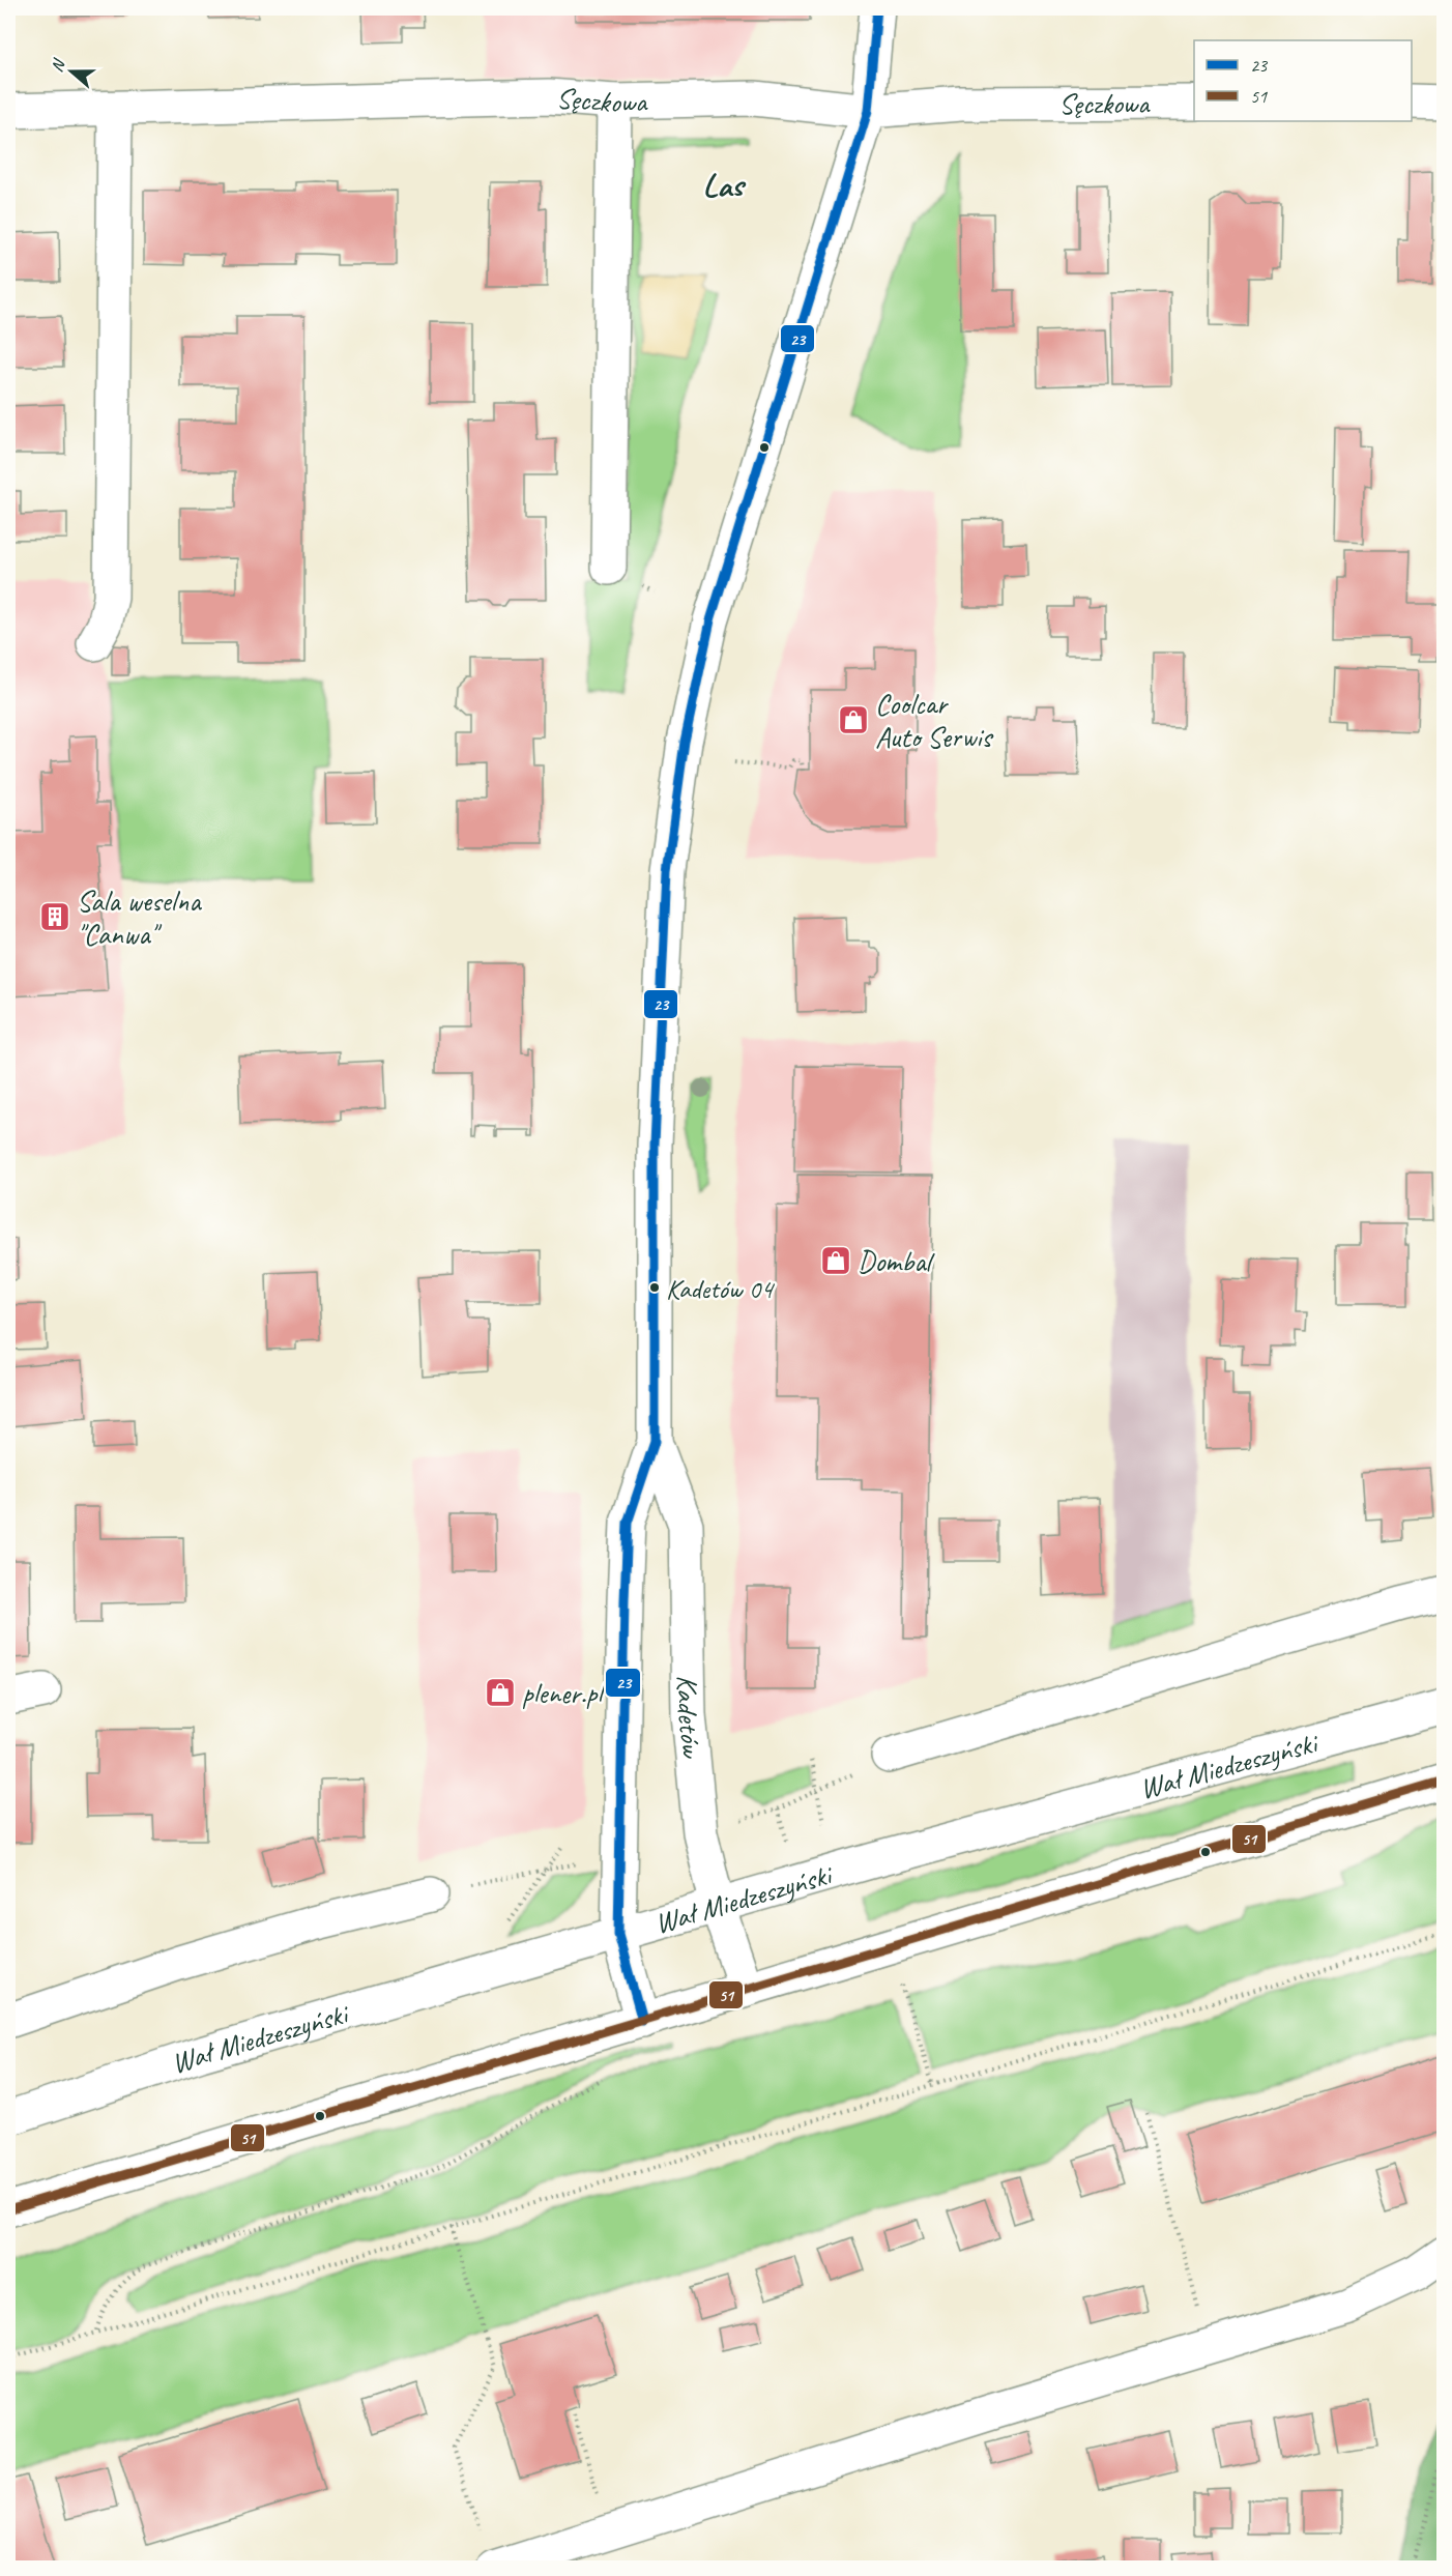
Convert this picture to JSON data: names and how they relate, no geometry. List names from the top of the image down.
{
  "streets": {
    "street": ["Sęczkowa", "Kadetów", "Wał Miedzeszyński"]
  },
  "crossings": [
    ["Sęczkowa", "Kadetów"],
    ["Kadetów", "Wał Miedzeszyński"]
  ],
  "districts": ["Las"],
  "places": {
    "shop": ["Coolcar Auto Serwis", "Dombal", "plener.pl"],
    "building": ["Sala weselna \"Canwa\""],
    "other": ["Kadetów 04"]
  },
  "lines": ["transit line 23", "transit line 51"],
  "legend": ["23", "51"],
  "north": "left"
}
